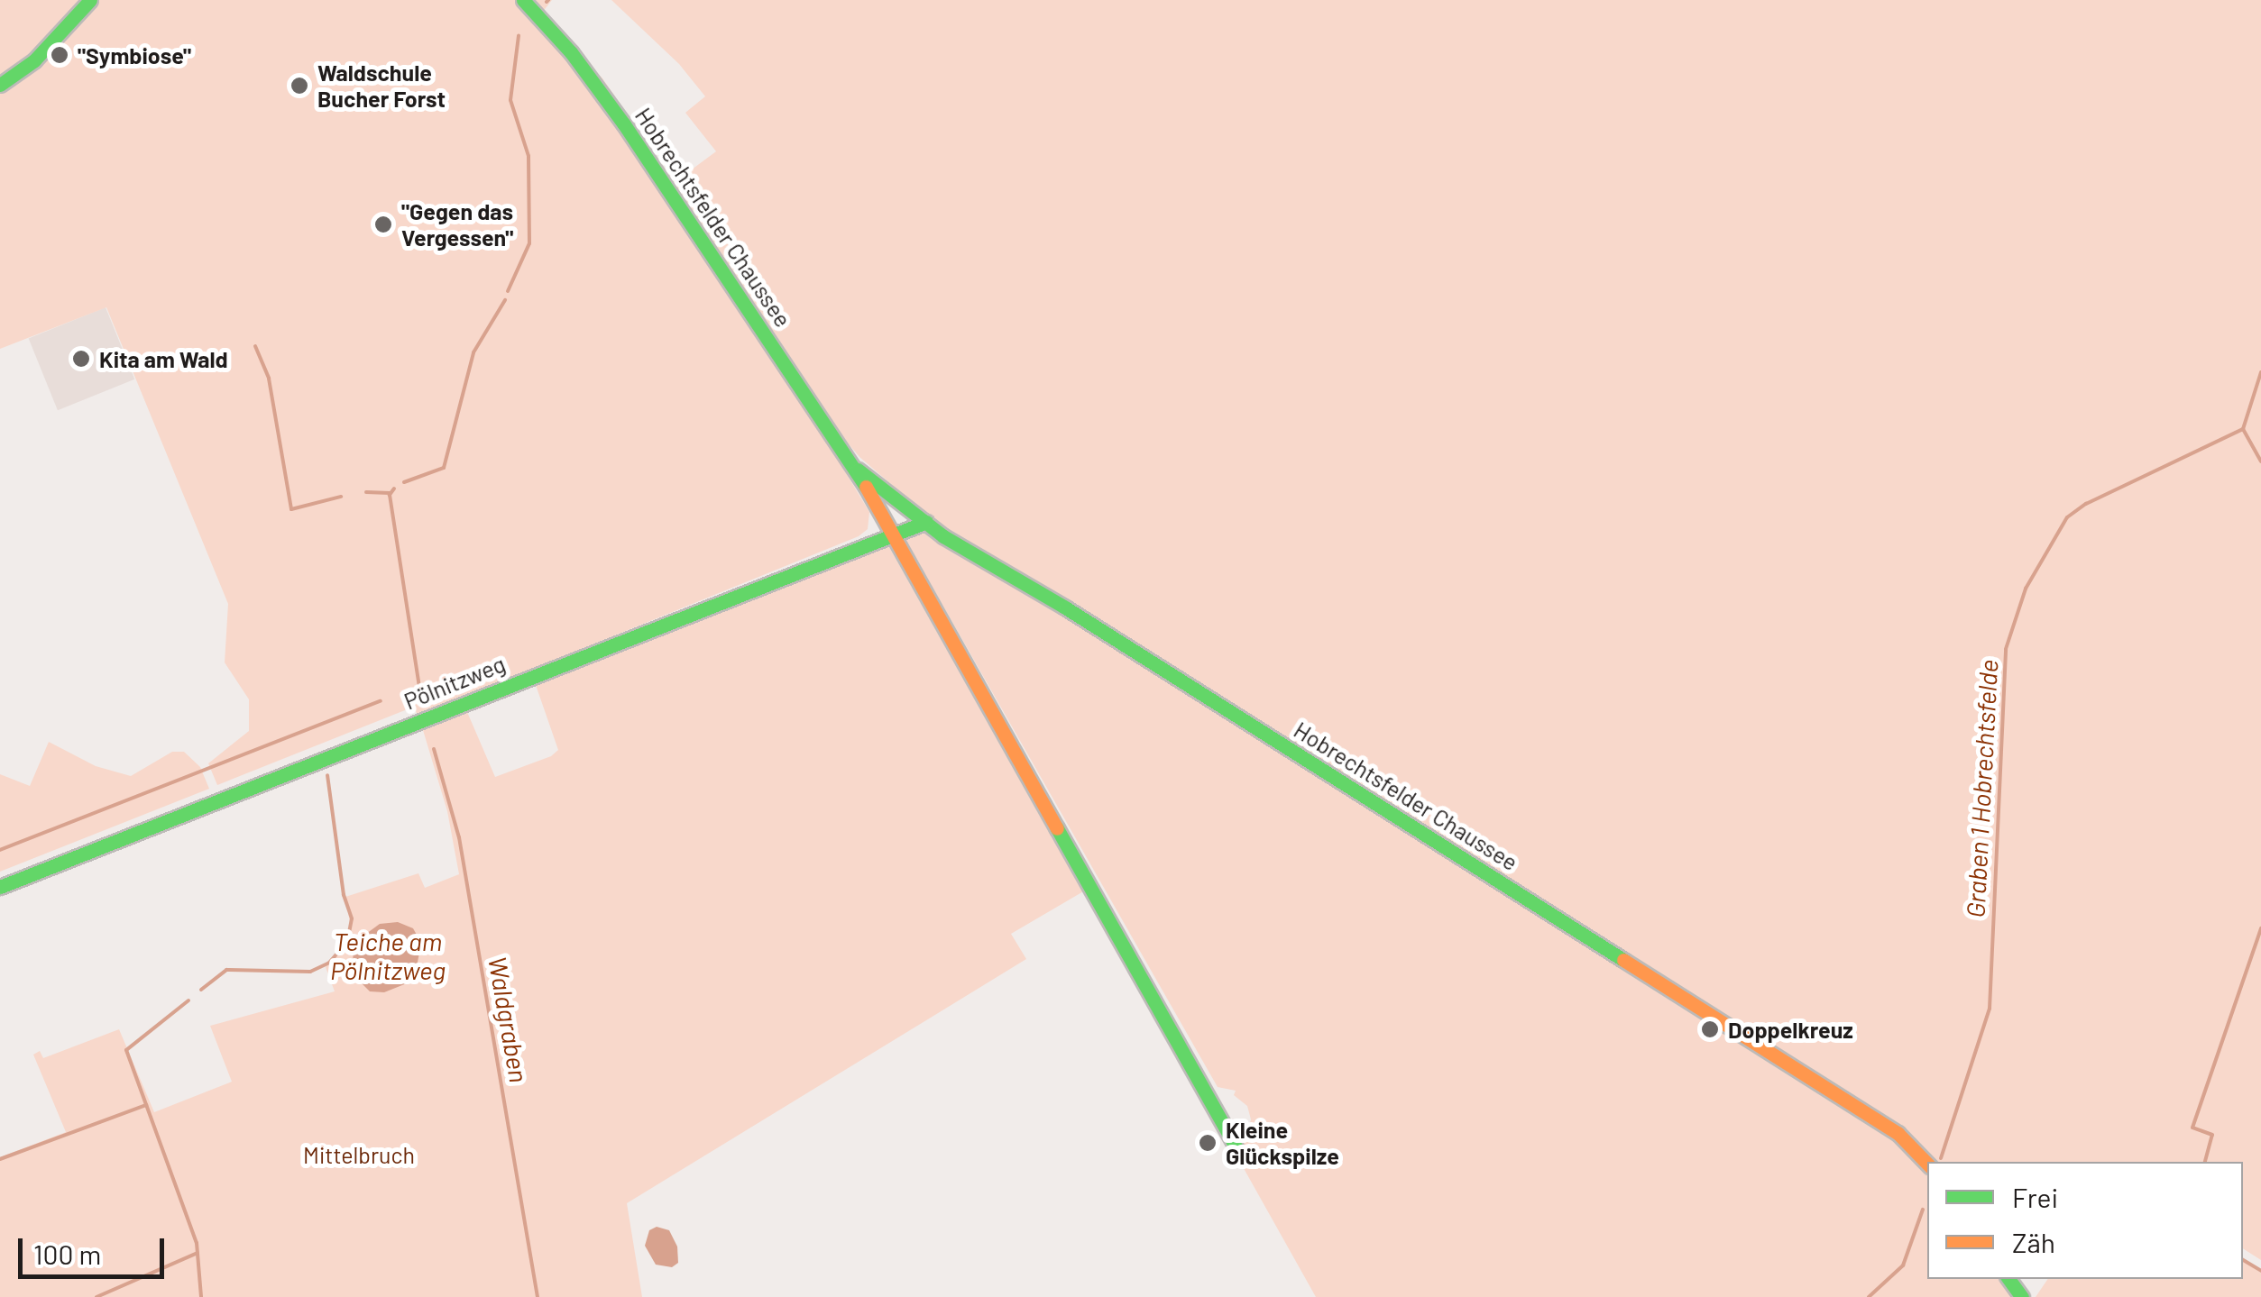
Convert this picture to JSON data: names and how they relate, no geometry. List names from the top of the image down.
{
  "streets": {
    "street": ["Hobrechtsfelder Chaussee", "Pölnitzweg"]
  },
  "crossings": [
    ["Hobrechtsfelder Chaussee", "Pölnitzweg"]
  ],
  "water": ["Graben 1 Hobrechtsfelde", "Teiche am Pölnitzweg", "Waldgraben"],
  "parks": ["Mittelbruch"],
  "places": [
    "\"Symbiose\"",
    "Waldschule Bucher Forst",
    "\"Gegen das Vergessen\"",
    "Kita am Wald",
    "Doppelkreuz",
    "Kleine Glückspilze"
  ],
  "legend": ["Frei", "Zäh"],
  "scale_bar": "100 m"
}
